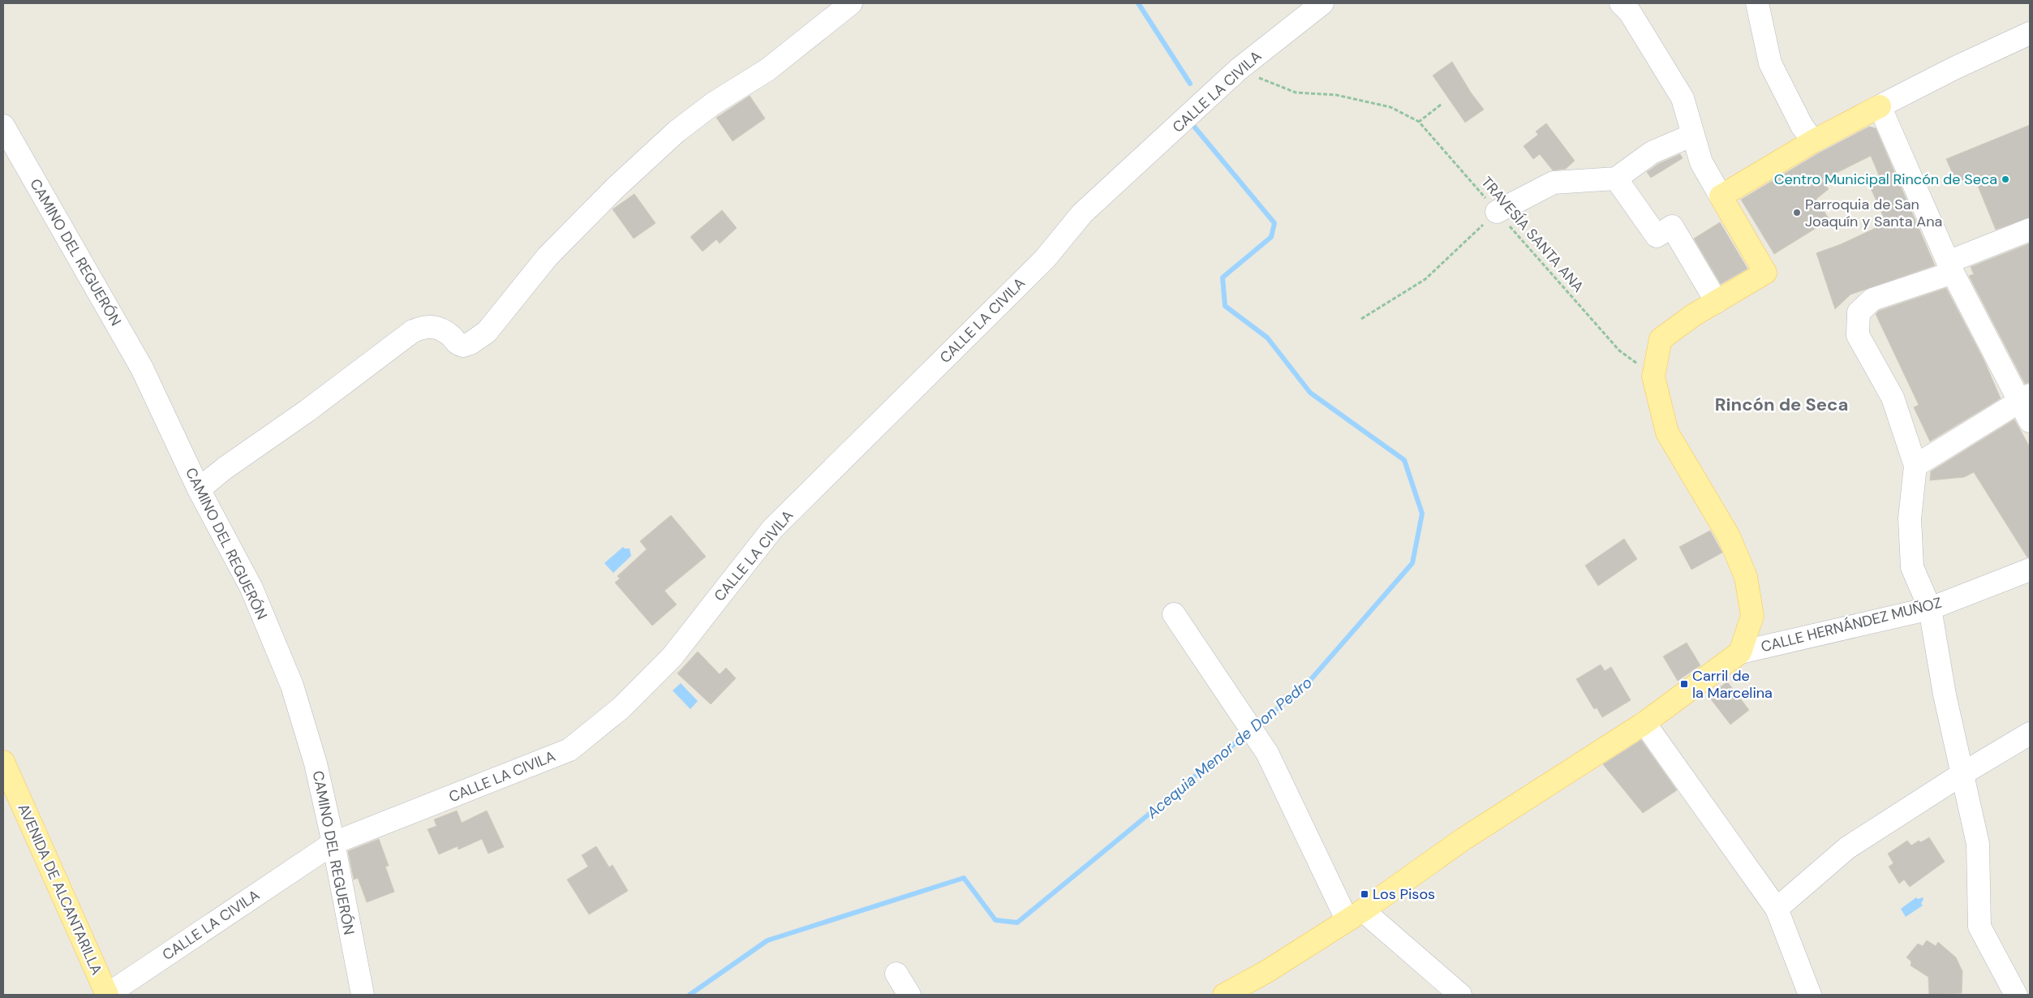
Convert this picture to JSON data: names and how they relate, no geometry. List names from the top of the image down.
{
  "streets": {
    "main road": ["AVENIDA DE ALCANTARILLA"],
    "street": ["CALLE LA CIVILA", "CAMINO DEL REGUERÓN", "CALLE HERNÁNDEZ MUÑOZ"],
    "path": ["TRAVESÍA SANTA ANA"]
  },
  "crossings": [
    ["CALLE LA CIVILA", "CAMINO DEL REGUERÓN"],
    ["CALLE LA CIVILA", "AVENIDA DE ALCANTARILLA"]
  ],
  "districts": ["Rincón de Seca"],
  "water": ["Acequia Menor de Don Pedro"],
  "places": {
    "other": ["Centro Municipal Rincón de Seca", "Parroquia de San Joaquín y Santa Ana"],
    "transit": ["Carril de la Marcelina", "Los Pisos"]
  }
}
